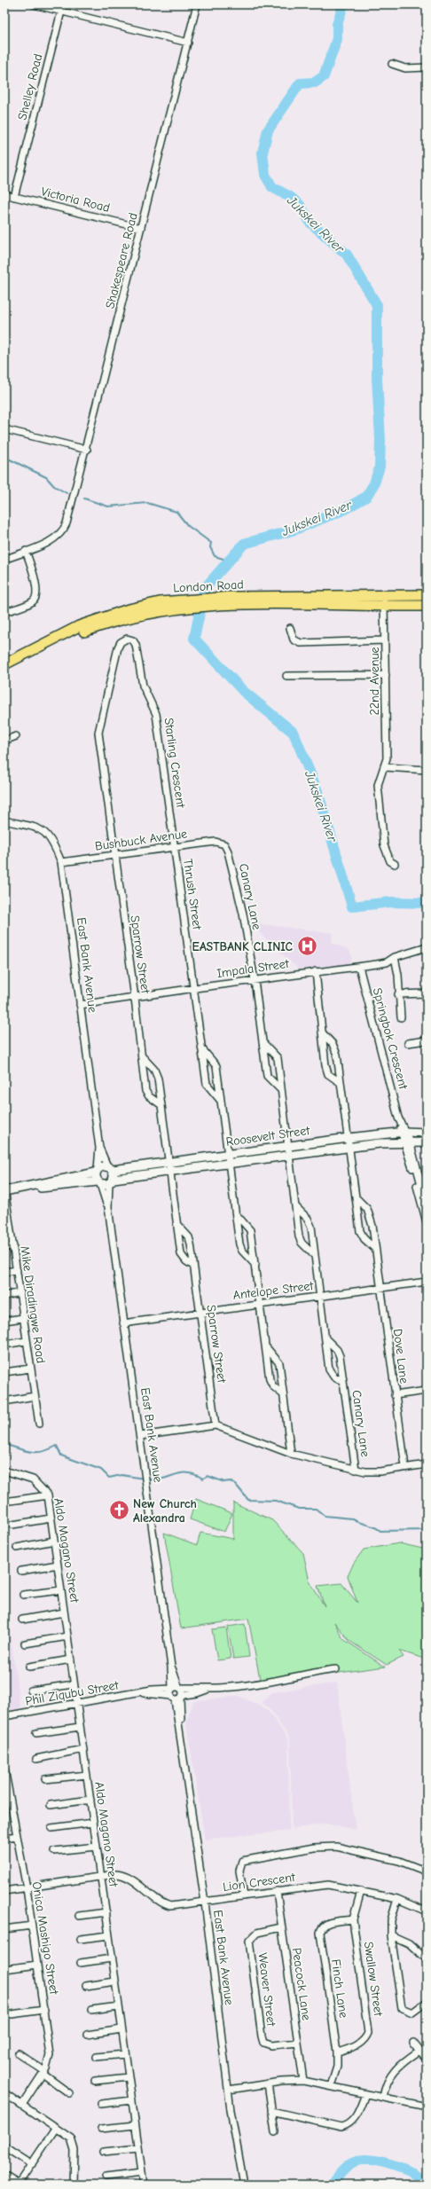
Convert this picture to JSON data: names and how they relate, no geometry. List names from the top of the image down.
{
  "streets": {
    "main road": ["London Road"],
    "street": [
      "Shelley Road",
      "Victoria Road",
      "Shakespeare Road",
      "22nd Avenue",
      "Starling Crescent",
      "Bushbuck Avenue",
      "Thrush Street",
      "Canary Lane",
      "Sparrow Street",
      "East Bank Avenue",
      "Impala Street",
      "Springbok Crescent",
      "Roosevelt Street",
      "Antelope Street",
      "Mike Diradingwe Road",
      "Dove Lane",
      "Aldo Magano Street",
      "Phil Ziqubu Street",
      "Lion Crescent",
      "Onica Mashigo Street",
      "Swallow Street",
      "Peacock Lane",
      "Finch Lane",
      "Weaver Street"
    ]
  },
  "crossings": [
    ["Shelley Road", "Victoria Road"],
    ["Victoria Road", "Shakespeare Road"],
    ["London Road", "22nd Avenue"],
    ["Starling Crescent", "Bushbuck Avenue"],
    ["Starling Crescent", "Thrush Street"],
    ["Starling Crescent", "Sparrow Street"],
    ["Bushbuck Avenue", "Thrush Street"],
    ["Bushbuck Avenue", "Canary Lane"],
    ["Bushbuck Avenue", "Sparrow Street"],
    ["Bushbuck Avenue", "East Bank Avenue"],
    ["Thrush Street", "Impala Street"],
    ["Canary Lane", "Impala Street"],
    ["Canary Lane", "Antelope Street"],
    ["Sparrow Street", "Impala Street"],
    ["Sparrow Street", "Roosevelt Street"],
    ["Sparrow Street", "Antelope Street"],
    ["East Bank Avenue", "Impala Street"],
    ["East Bank Avenue", "Roosevelt Street"],
    ["East Bank Avenue", "Antelope Street"],
    ["East Bank Avenue", "Phil Ziqubu Street"],
    ["East Bank Avenue", "Lion Crescent"],
    ["Impala Street", "Springbok Crescent"],
    ["Springbok Crescent", "Roosevelt Street"],
    ["Antelope Street", "Dove Lane"],
    ["Aldo Magano Street", "Phil Ziqubu Street"],
    ["Aldo Magano Street", "Lion Crescent"],
    ["Lion Crescent", "Onica Mashigo Street"],
    ["Lion Crescent", "Swallow Street"],
    ["Lion Crescent", "Peacock Lane"],
    ["Swallow Street", "Finch Lane"],
    ["Peacock Lane", "Weaver Street"]
  ],
  "water": ["Jukskei River"],
  "places": {
    "hospital": ["EASTBANK CLINIC"],
    "church": ["New Church Alexandra"]
  }
}
